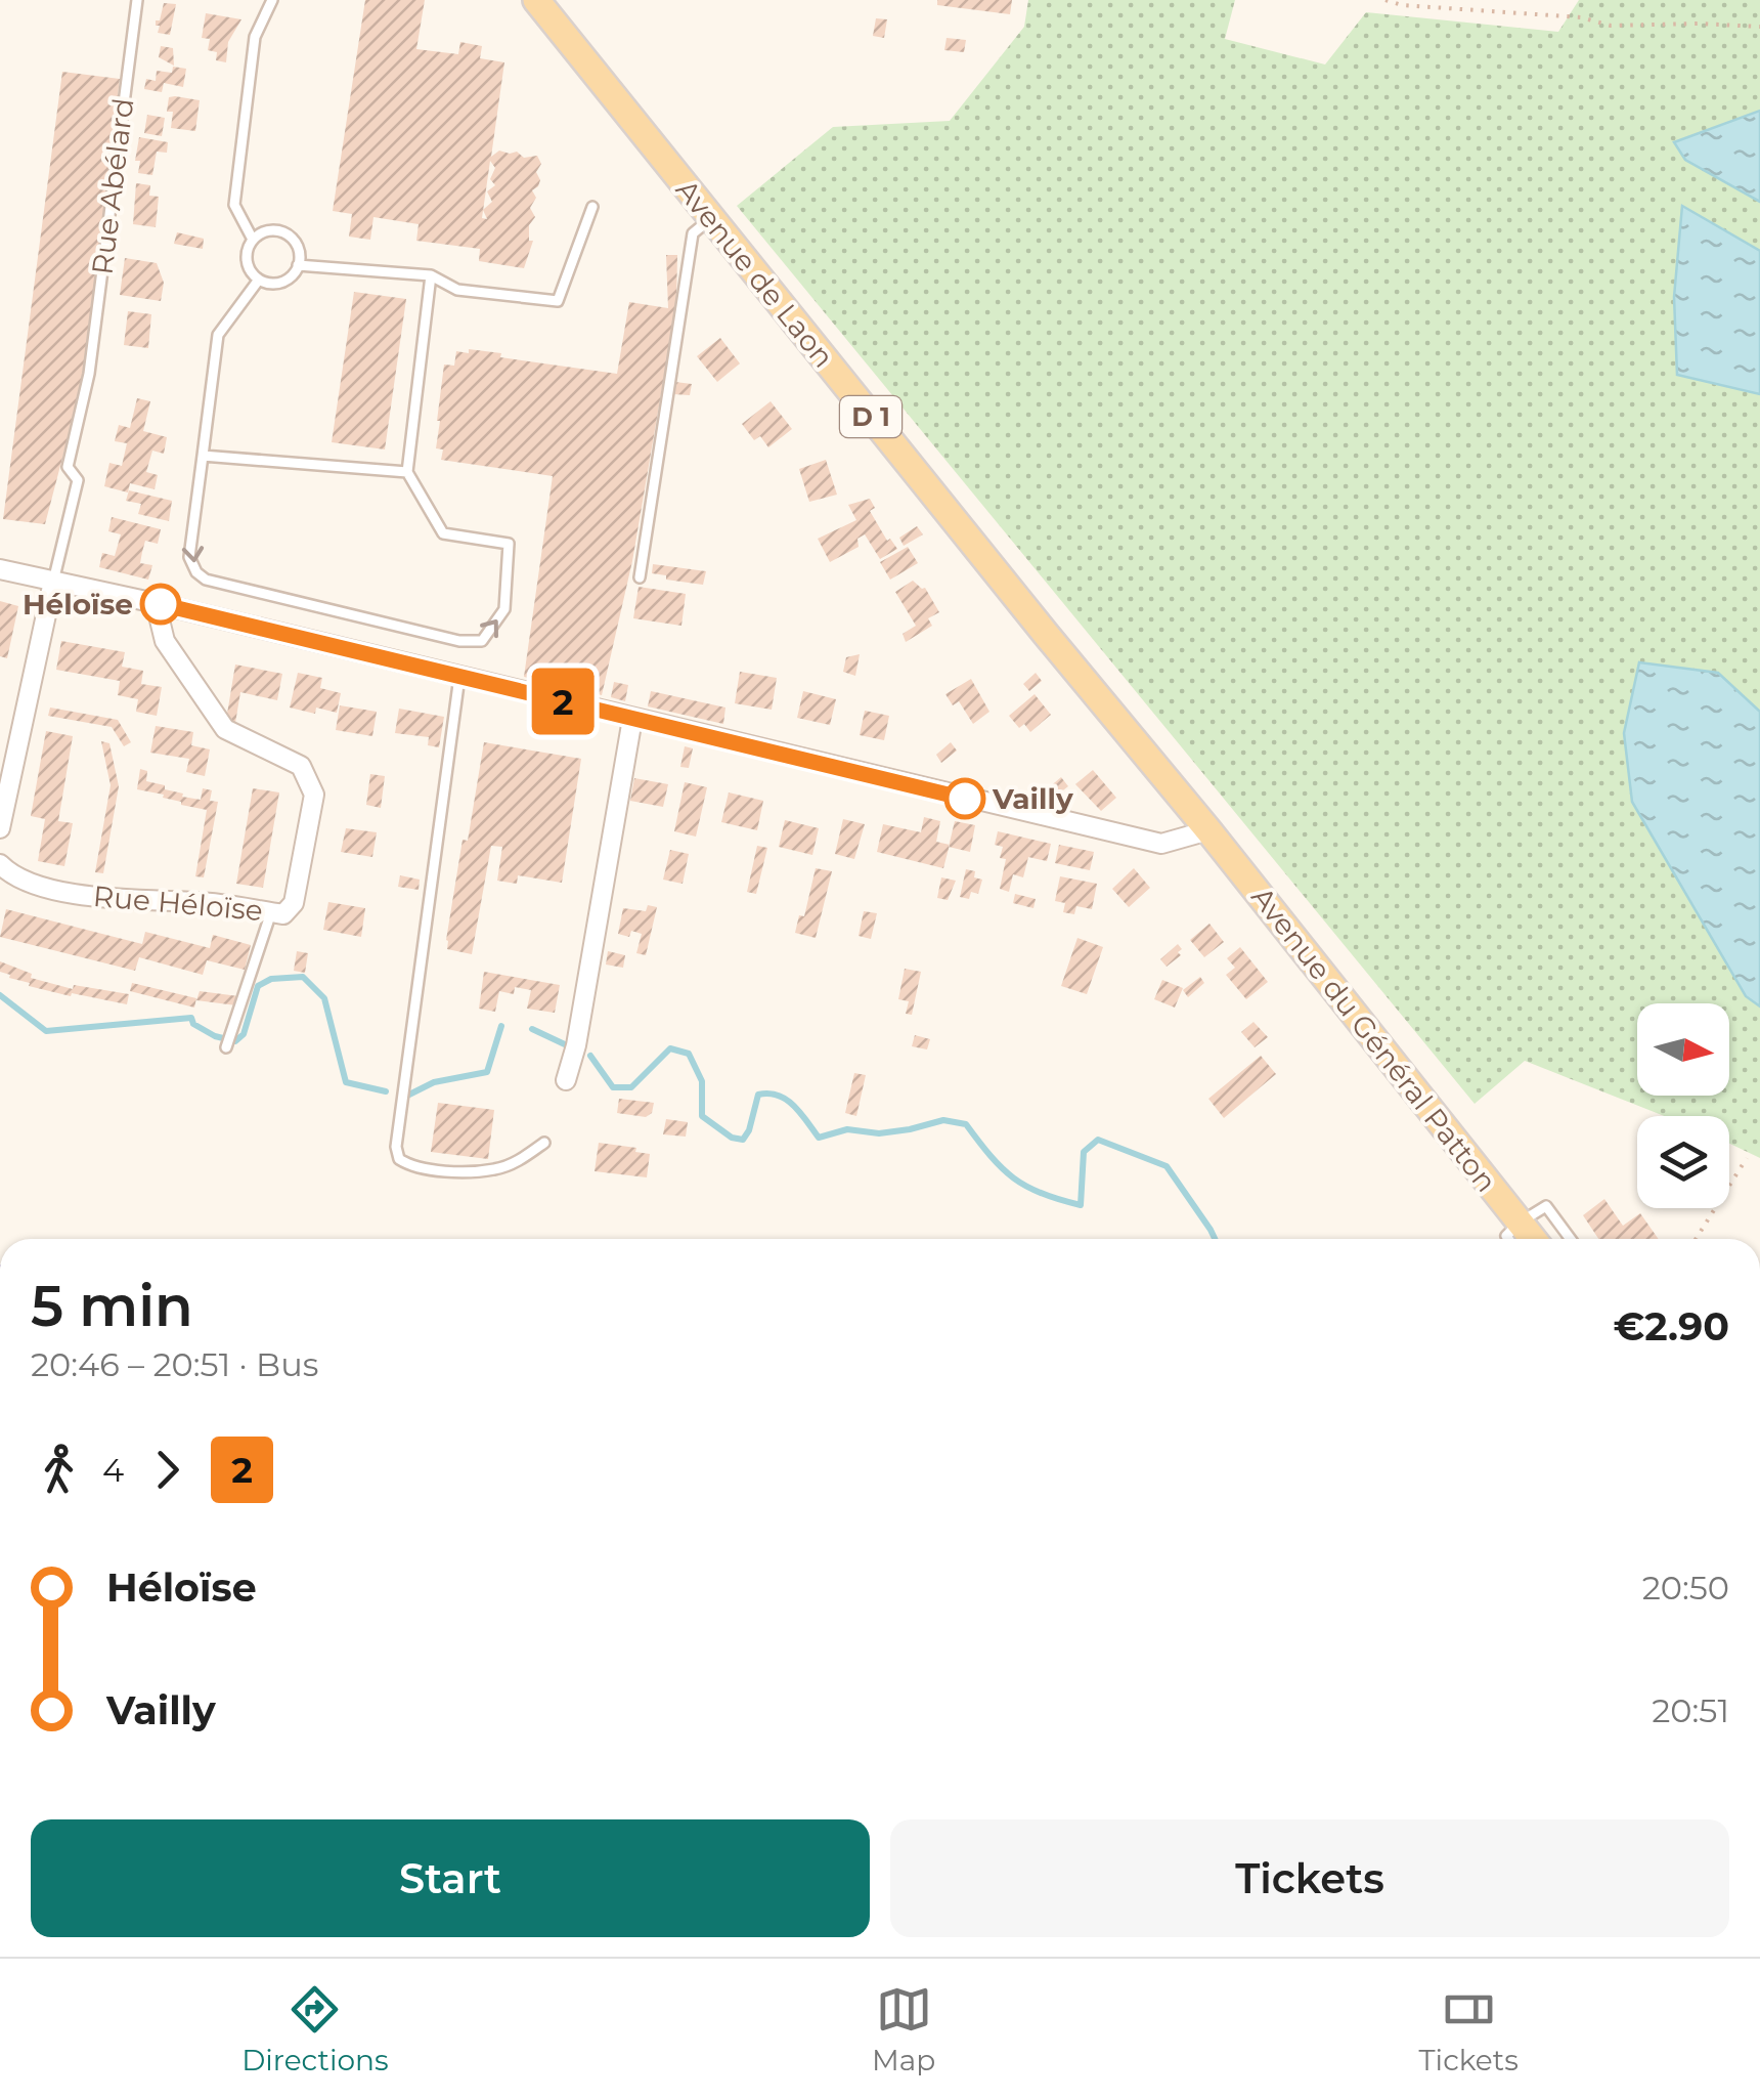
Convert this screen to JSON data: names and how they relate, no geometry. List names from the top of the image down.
{
  "streets": {
    "main road": ["Avenue de Laon", "D 1", "Avenue du Général Patton"],
    "street": ["Rue Héloïse"],
    "lane": ["Rue Abélard"]
  },
  "crossings": [
    ["Avenue de Laon", "Avenue du Général Patton"]
  ],
  "places": ["Héloïse", "Vailly"],
  "lines": ["bus line 2"],
  "north": "right",
  "page": {
    "on_map": "2",
    "heading": ["5 min", "20:46 – 20:51 · Bus", "€2.90"],
    "legs": ["4", "2"],
    "list": [
      {
        "name": "Héloïse",
        "value": "20:50"
      },
      {
        "name": "Vailly",
        "value": "20:51"
      }
    ],
    "buttons": ["Start", "Tickets"],
    "tabs": ["Directions", "Map", "Tickets"]
  }
}
